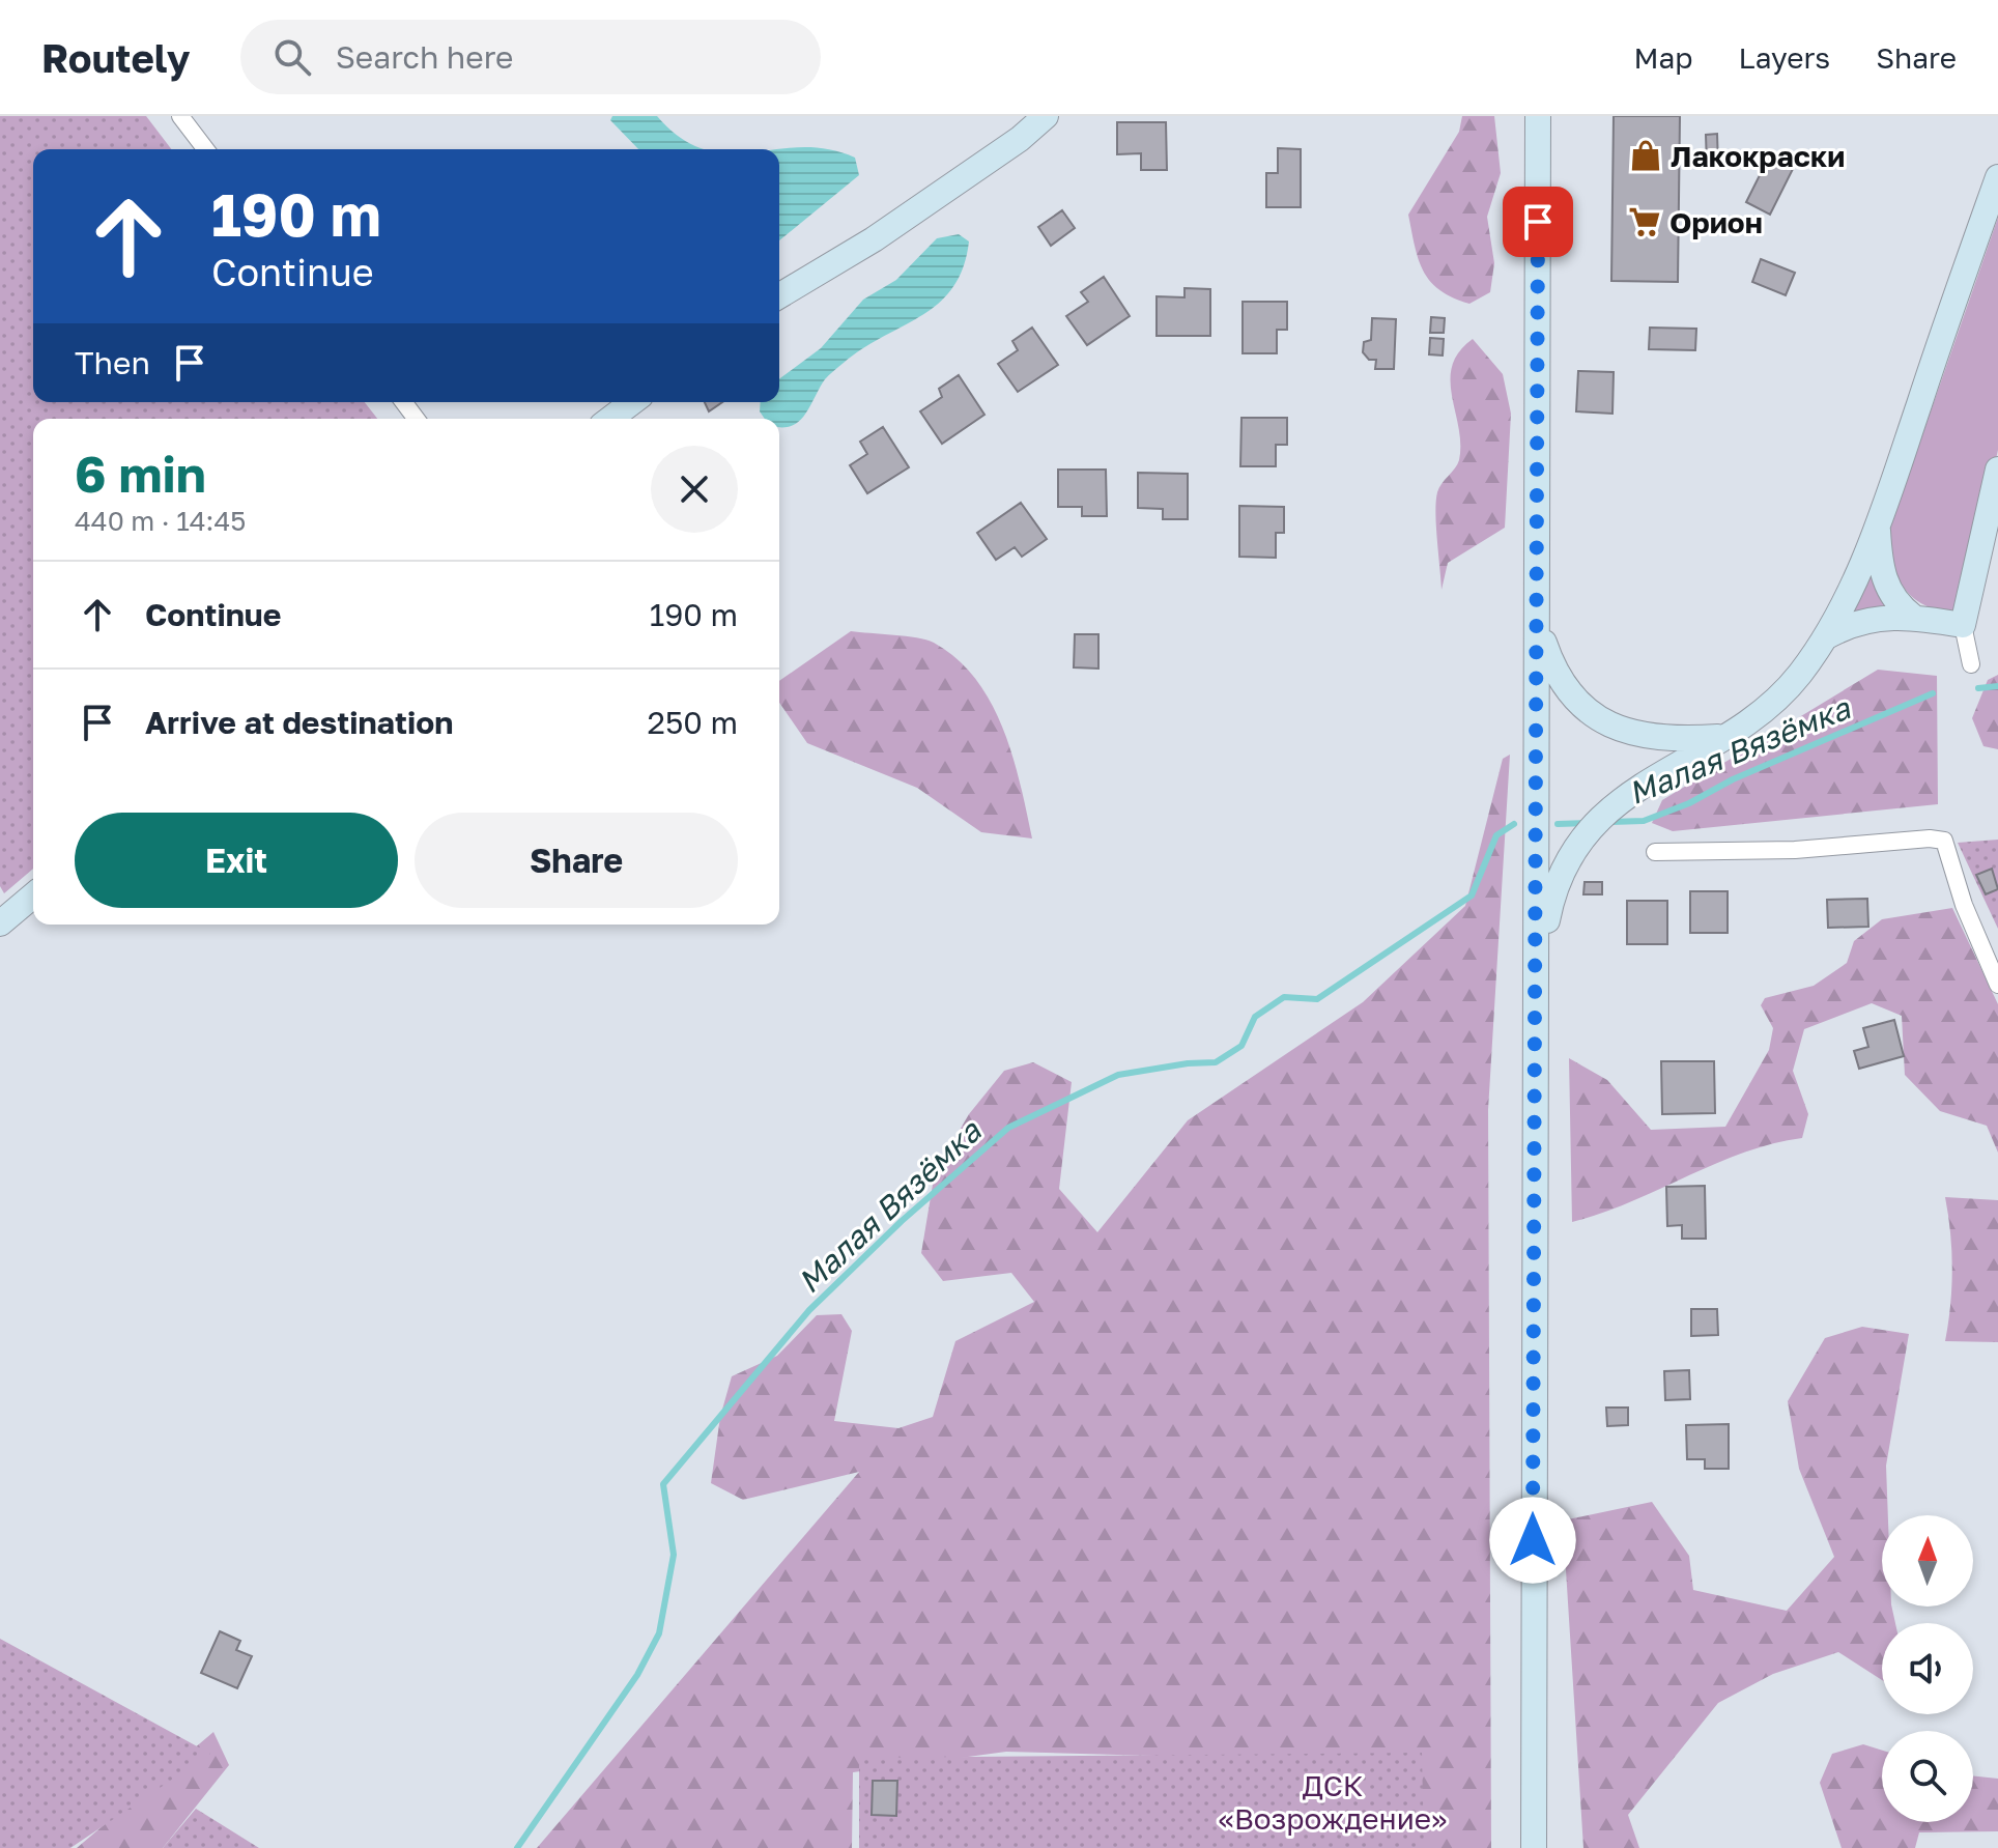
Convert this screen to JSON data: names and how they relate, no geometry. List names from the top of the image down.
{
  "water": ["Малая Вязёмка"],
  "parks": ["ДСК «Возрождение»"],
  "places": {
    "shop": ["Лакокраски"],
    "supermarket": ["Орион"]
  },
  "north": "top",
  "page": {
    "header": "Routely",
    "search": "Search here",
    "nav": ["Map", "Layers", "Share"],
    "turn": ["190 m", "Continue"],
    "then": "Then",
    "heading": ["6 min", "440 m · 14:45"],
    "list": [
      {
        "name": "Continue",
        "value": "190 m"
      },
      {
        "name": "Arrive at destination",
        "value": "250 m"
      }
    ],
    "buttons": ["Exit", "Share"]
  }
}
